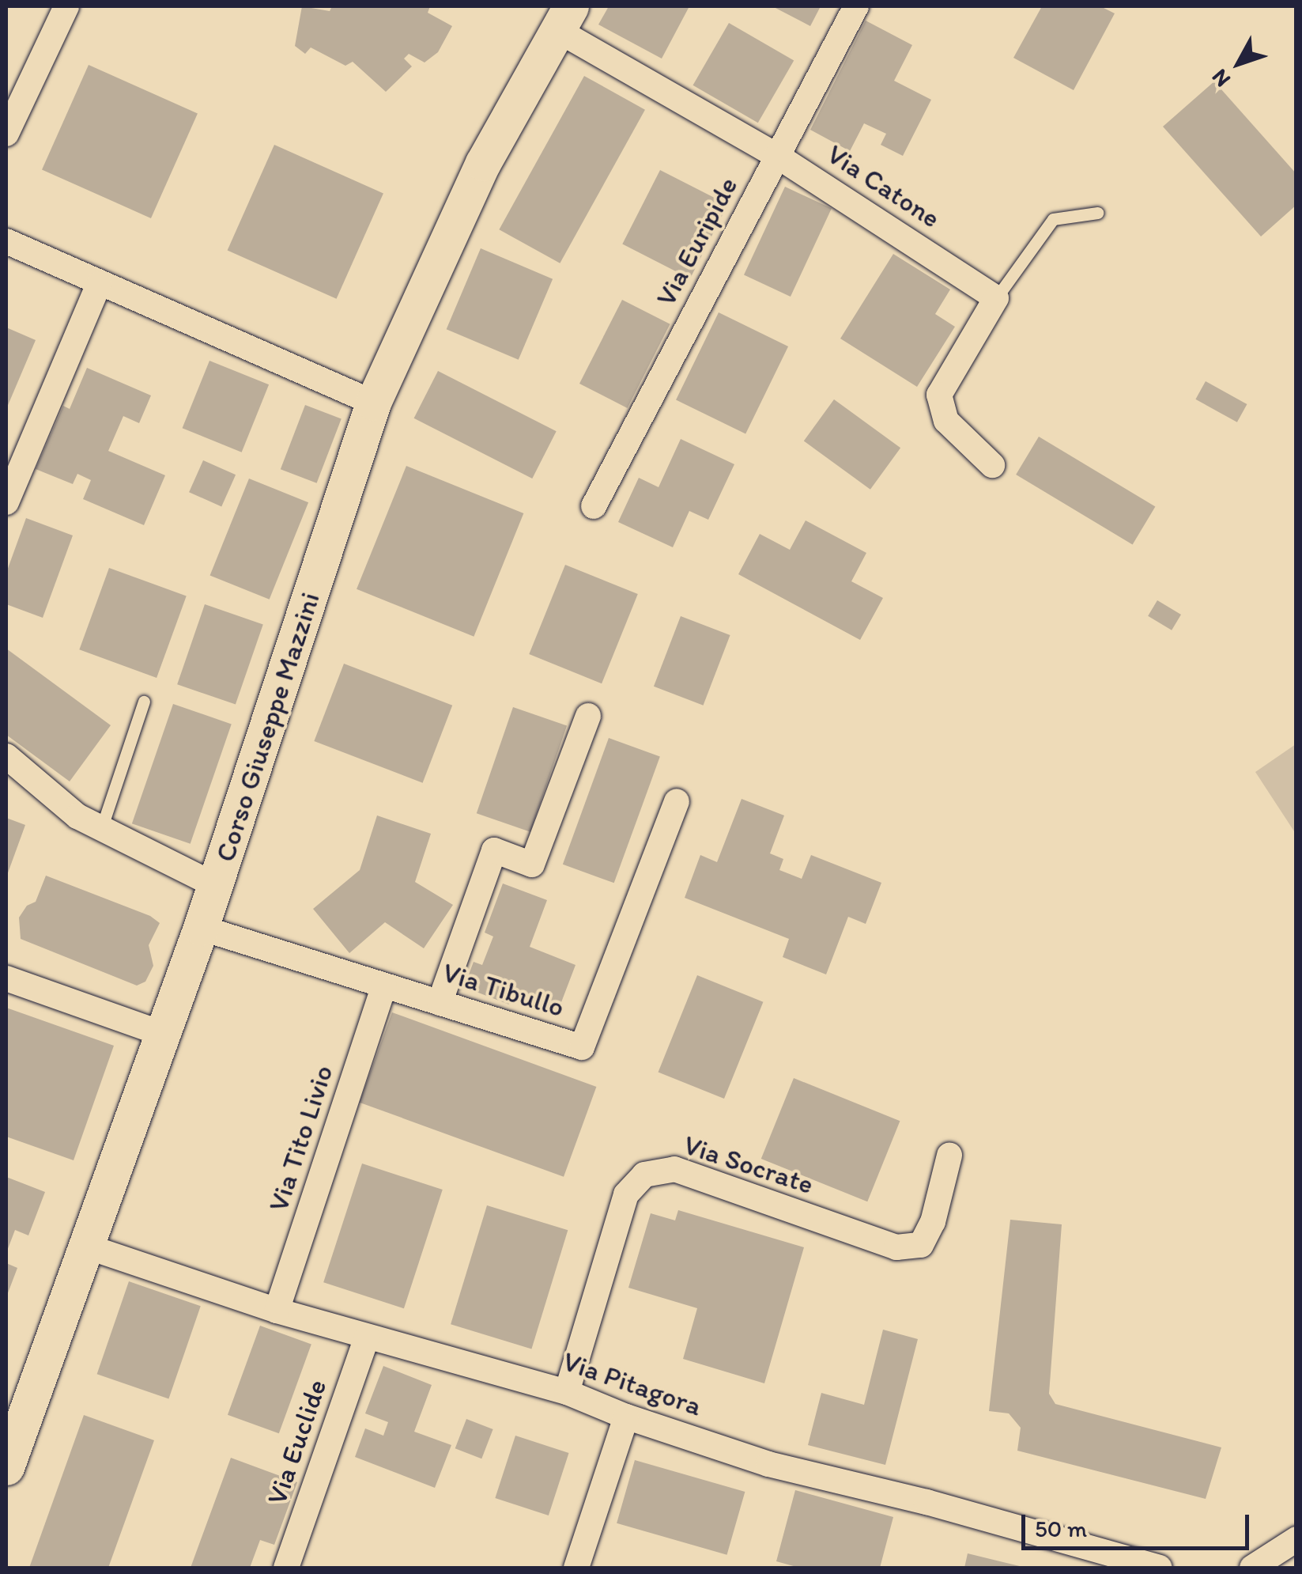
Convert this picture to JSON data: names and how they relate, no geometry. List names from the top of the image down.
{
  "streets": {
    "main road": ["Corso Giuseppe Mazzini"],
    "street": [
      "Via Catone",
      "Via Euripide",
      "Via Tibullo",
      "Via Tito Livio",
      "Via Socrate",
      "Via Pitagora",
      "Via Euclide"
    ]
  },
  "crossings": [
    ["Via Catone", "Via Euripide"],
    ["Via Catone", "Corso Giuseppe Mazzini"],
    ["Corso Giuseppe Mazzini", "Via Tibullo"],
    ["Corso Giuseppe Mazzini", "Via Pitagora"],
    ["Via Tibullo", "Via Tito Livio"],
    ["Via Tito Livio", "Via Pitagora"],
    ["Via Socrate", "Via Pitagora"],
    ["Via Pitagora", "Via Euclide"]
  ],
  "scale_bar": "50 m",
  "north": "bottom left"
}
